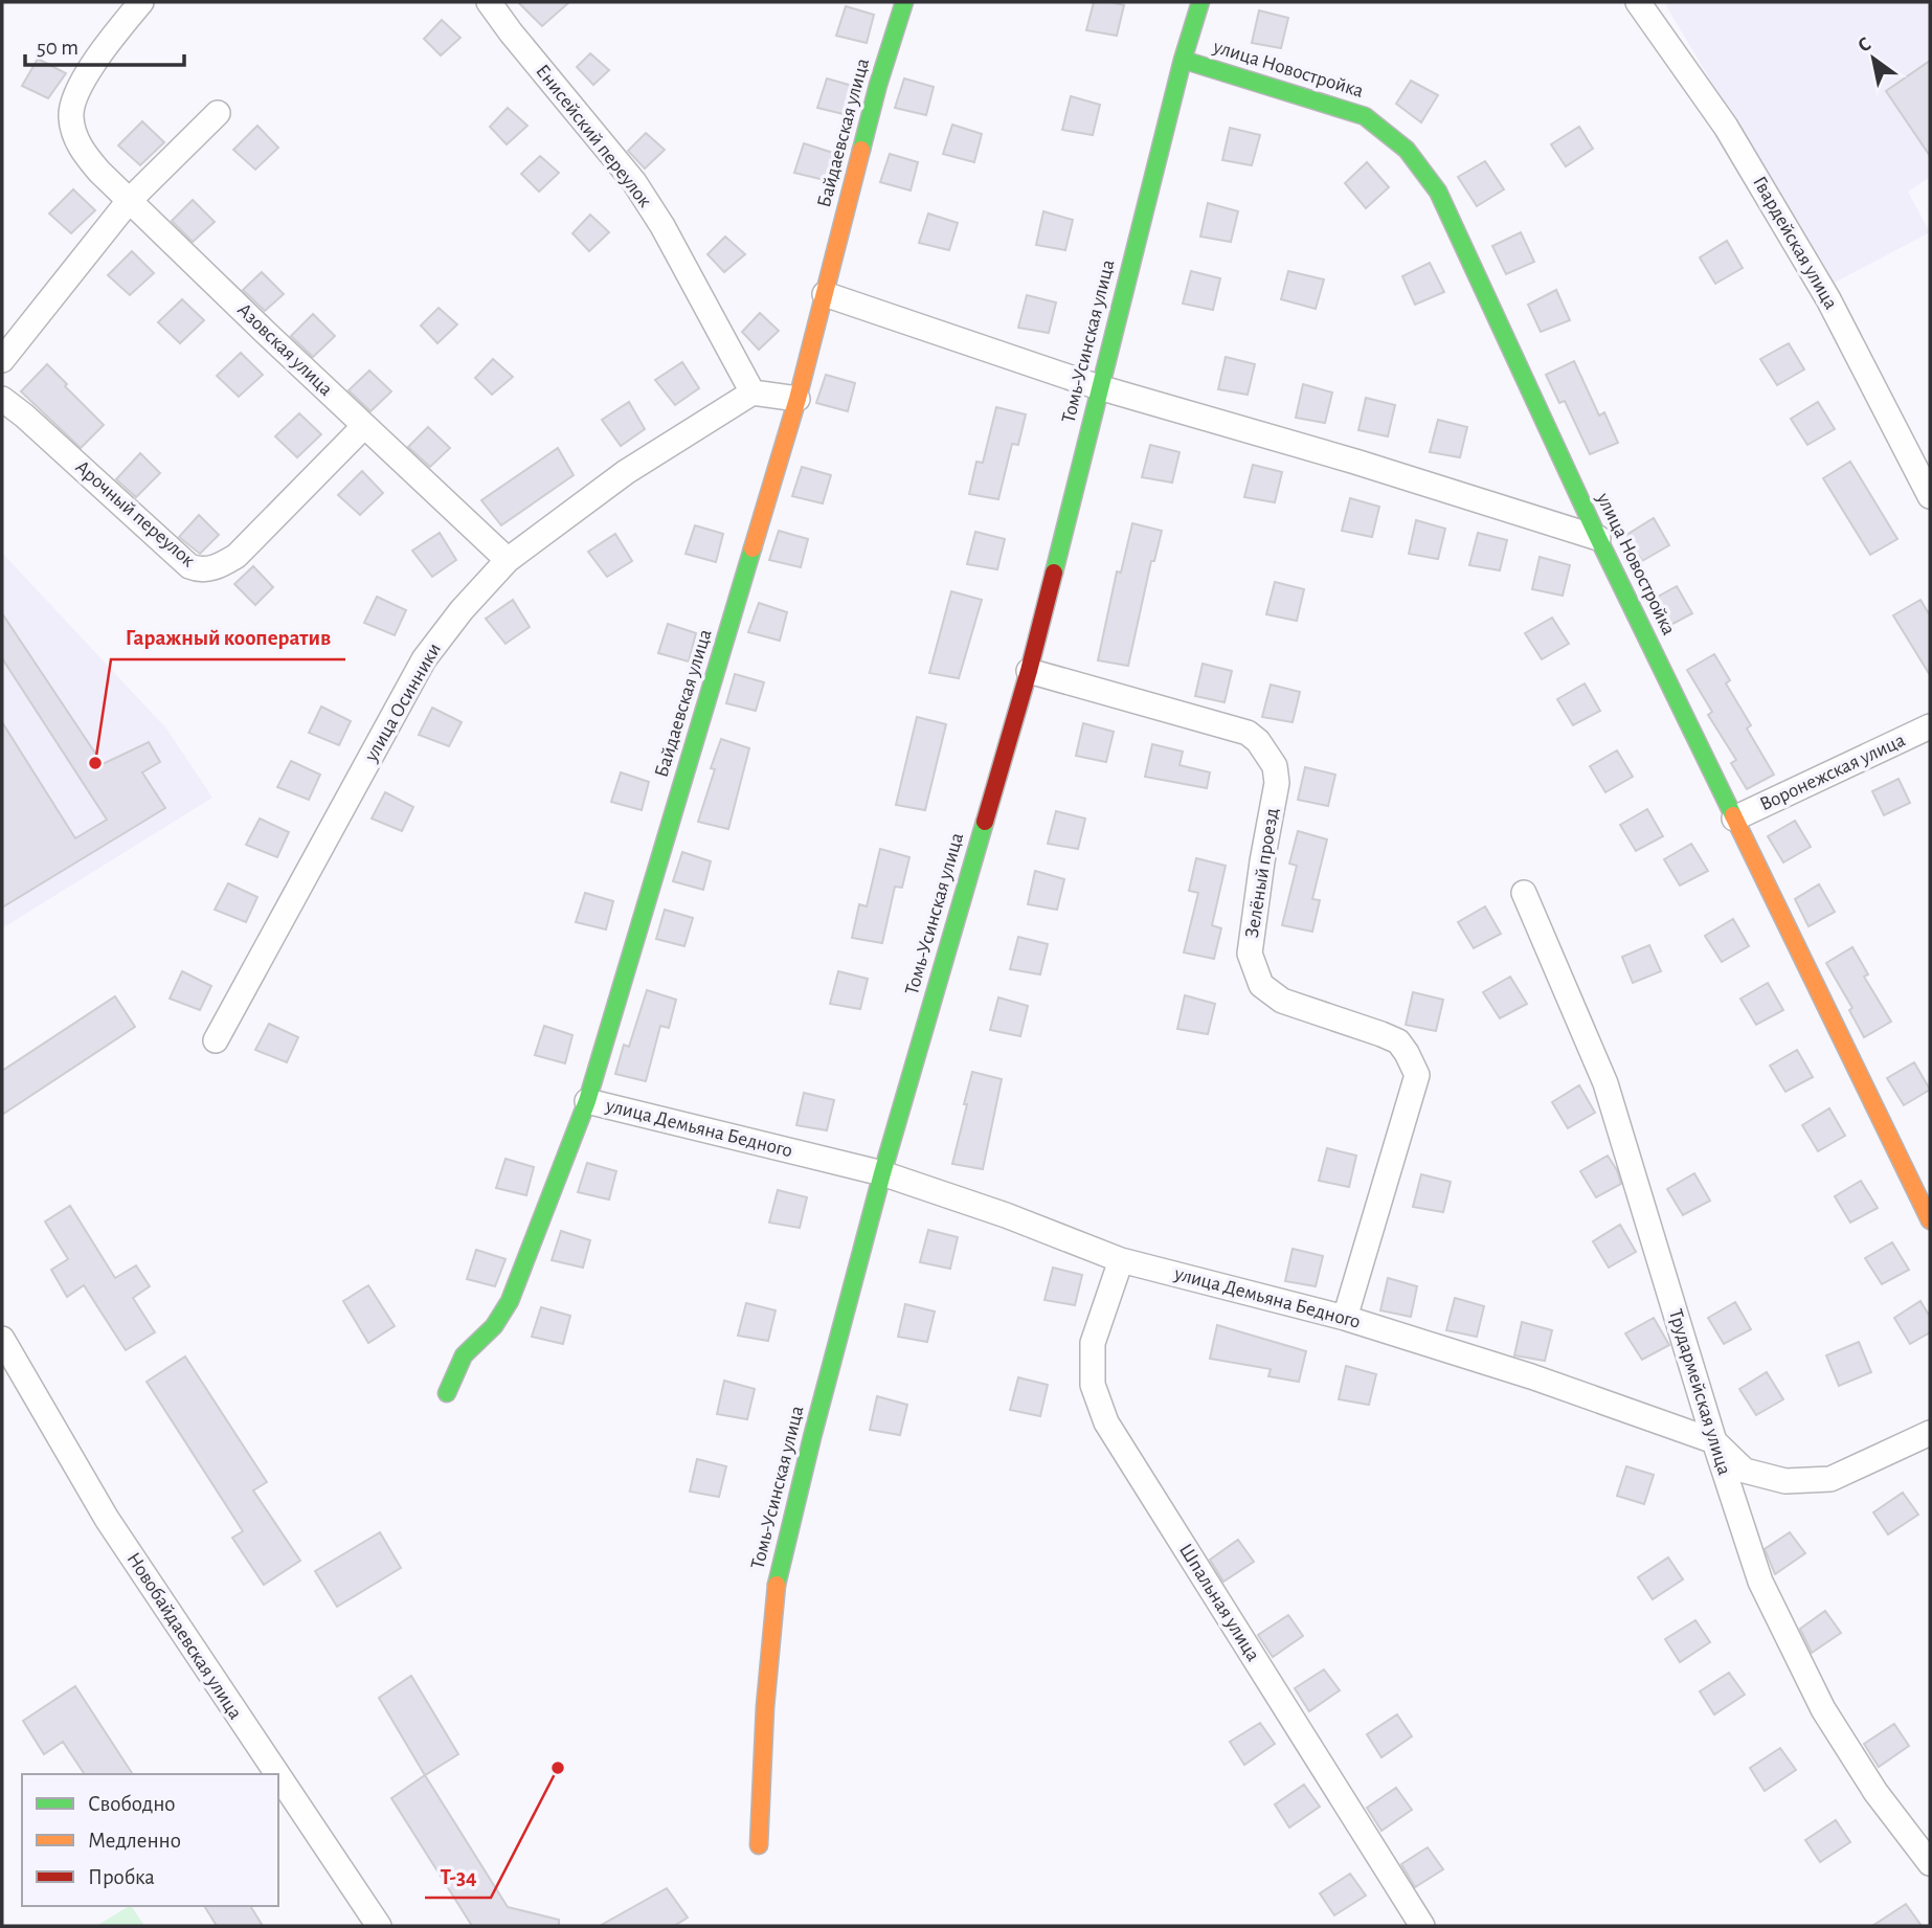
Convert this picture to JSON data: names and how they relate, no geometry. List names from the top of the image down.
{
  "streets": {
    "street": [
      "улица Новостройка",
      "Байдаевская улица",
      "Енисейский переулок",
      "Гвардейская улица",
      "Томь-Усинская улица",
      "Азовская улица",
      "Арочный переулок",
      "улица Осинники",
      "Воронежская улица",
      "Зелёный проезд",
      "улица Демьяна Бедного",
      "Трудармейская улица",
      "Шпальная улица",
      "Новобайдаевская улица"
    ]
  },
  "crossings": [
    ["улица Новостройка", "Томь-Усинская улица"],
    ["улица Новостройка", "Воронежская улица"],
    ["Байдаевская улица", "улица Демьяна Бедного"],
    ["Енисейский переулок", "улица Осинники"],
    ["Томь-Усинская улица", "Зелёный проезд"],
    ["Томь-Усинская улица", "улица Демьяна Бедного"],
    ["Азовская улица", "Арочный переулок"],
    ["Азовская улица", "улица Осинники"],
    ["Зелёный проезд", "улица Демьяна Бедного"],
    ["улица Демьяна Бедного", "Трудармейская улица"],
    ["улица Демьяна Бедного", "Шпальная улица"]
  ],
  "places": ["Гаражный кооператив", "T-34"],
  "legend": ["Свободно", "Медленно", "Пробка"],
  "scale_bar": "50 m",
  "north": "top left"
}
